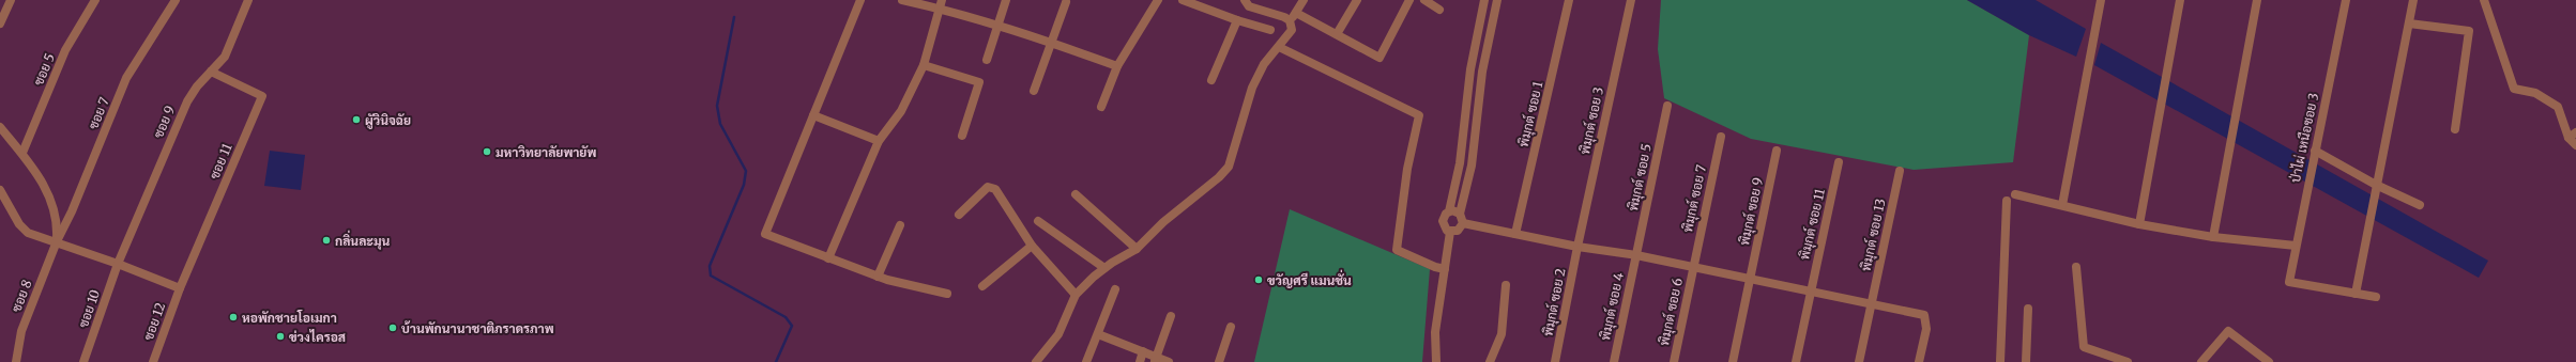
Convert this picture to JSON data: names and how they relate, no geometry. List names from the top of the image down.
{
  "streets": {
    "street": [
      "ซอย 5",
      "ซอย 7",
      "พิมุกต์ ซอย 1",
      "พิมุกต์ ซอย 3",
      "ซอย 9",
      "ป่าไผ่ เหนือซอย 3",
      "ซอย 11",
      "พิมุกต์ ซอย 5",
      "พิมุกต์ ซอย 7",
      "พิมุกต์ ซอย 9",
      "พิมุกต์ ซอย 11",
      "พิมุกต์ ซอย 13",
      "ซอย 8",
      "พิมุกต์ ซอย 2",
      "พิมุกต์ ซอย 4",
      "ซอย 10",
      "พิมุกต์ ซอย 6",
      "ซอย 12"
    ]
  },
  "crossings": [
    ["ซอย 7", "ซอย 8"],
    ["พิมุกต์ ซอย 3", "พิมุกต์ ซอย 2"],
    ["ซอย 9", "ซอย 11"],
    ["ซอย 9", "ซอย 10"],
    ["ซอย 11", "ซอย 12"],
    ["พิมุกต์ ซอย 5", "พิมุกต์ ซอย 4"],
    ["พิมุกต์ ซอย 7", "พิมุกต์ ซอย 6"]
  ],
  "places": [
    "ผัูวินิจฉัย",
    "มหาวิทยาลัยพายัพ",
    "กลิ่นละมุน",
    "ขวัญศรี แมนชั่น",
    "หอพักชายโอเมกา",
    "บ้านพักนานาชาติภราดรภาพ",
    "ข่วงไครอส"
  ]
}
